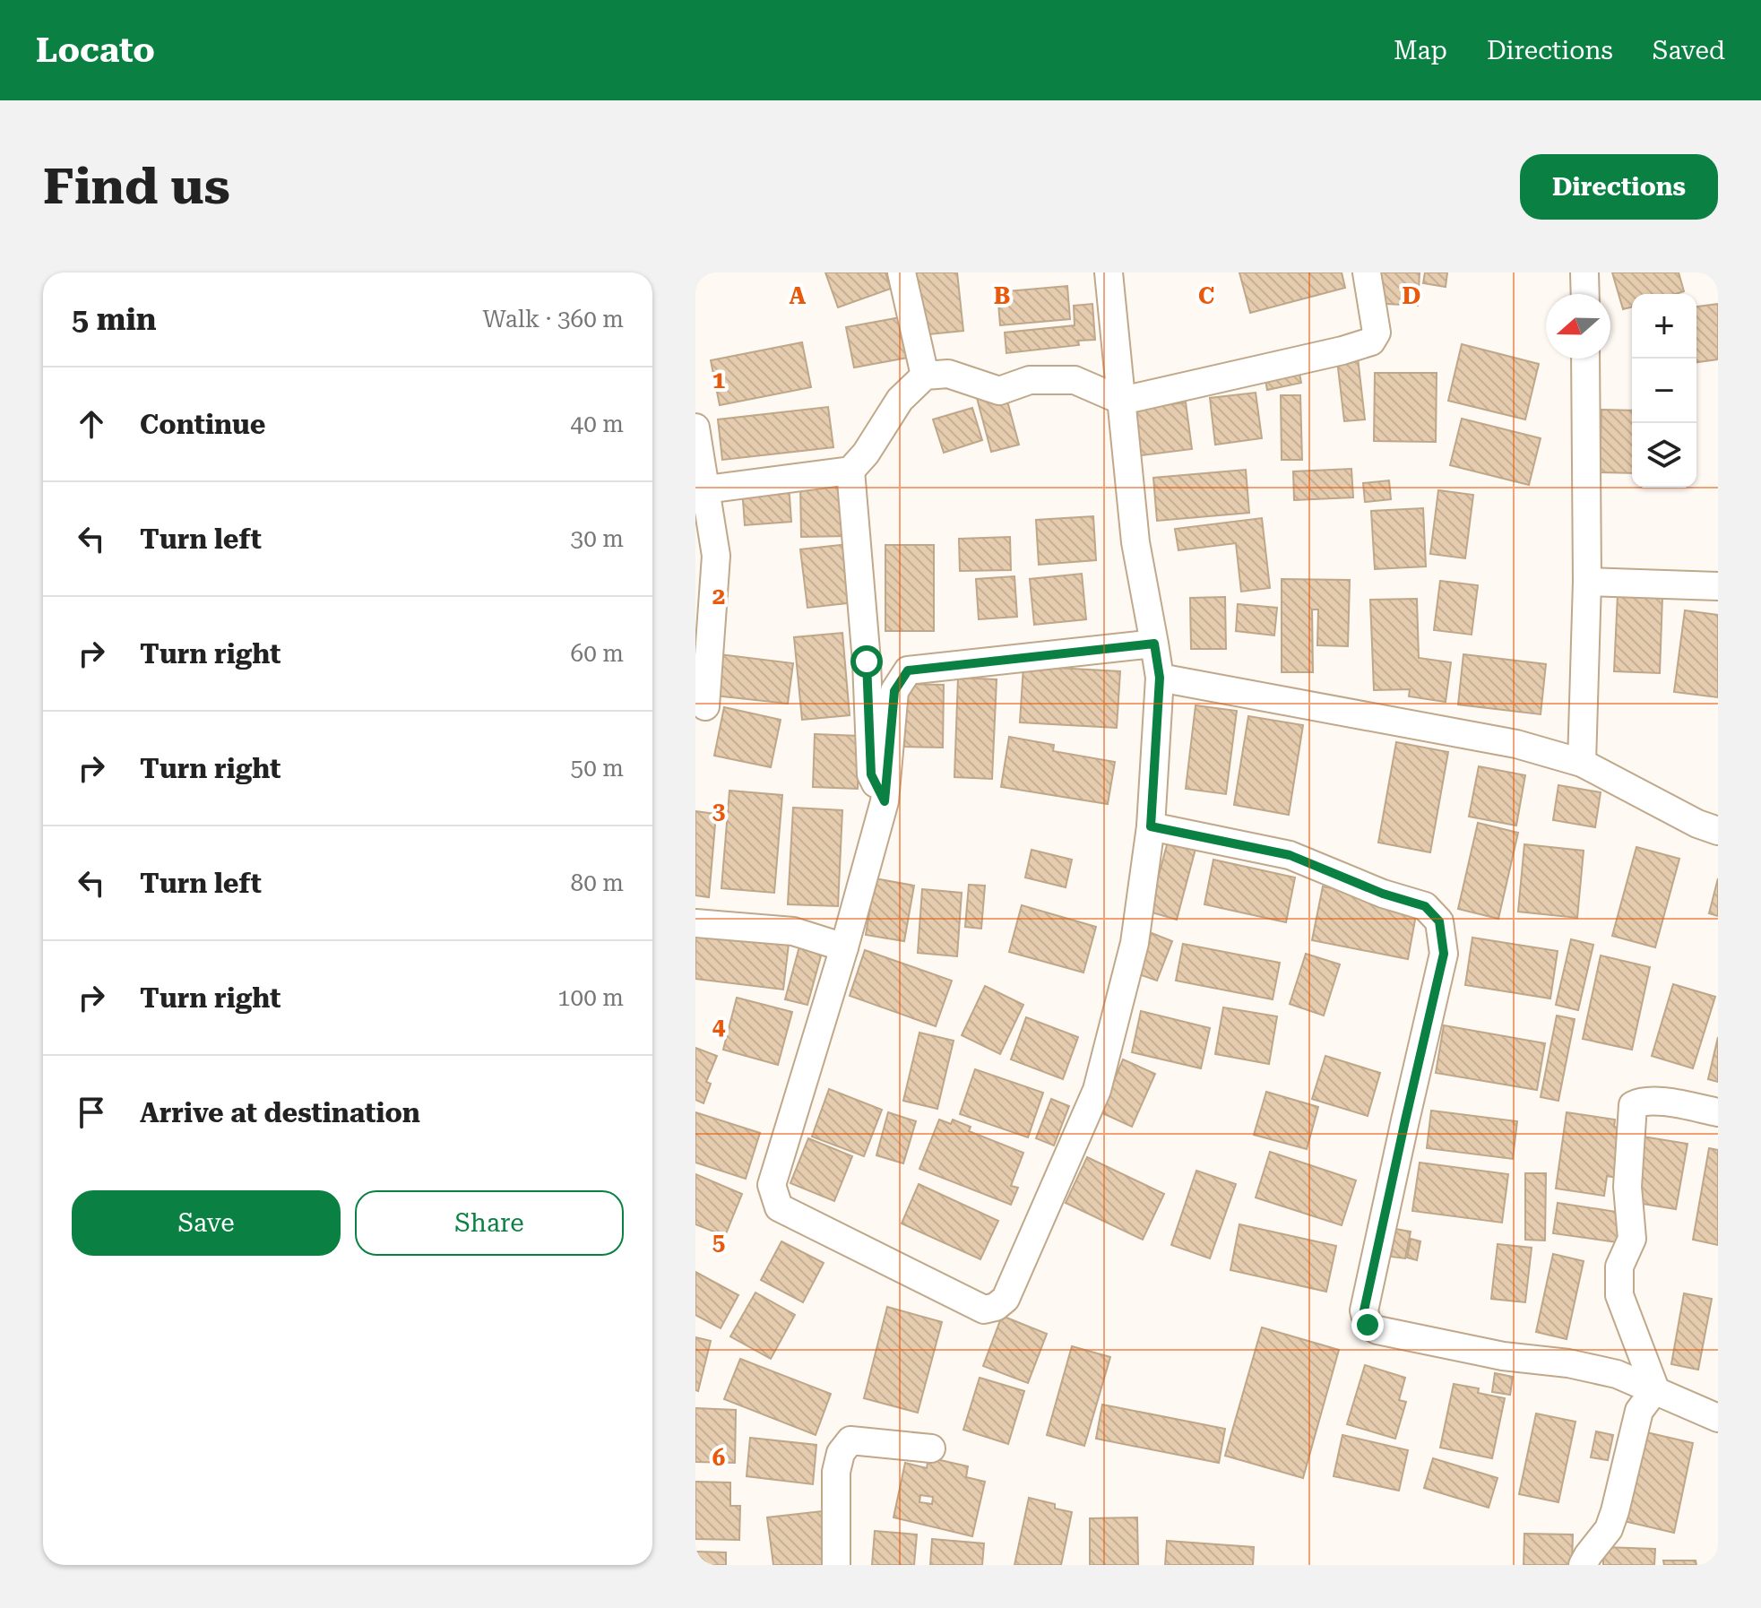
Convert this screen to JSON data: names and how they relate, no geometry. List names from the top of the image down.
{
  "north": "left",
  "page": {
    "header": "Locato",
    "nav": ["Map", "Directions", "Saved"],
    "buttons": [
      "Directions",
      ["Save", "Share"]
    ],
    "title": "Find us",
    "heading": ["5 min", "Walk · 360 m"],
    "map_buttons": ["+", "−"],
    "list": [
      ["Continue", "40 m"],
      ["Turn left", "30 m"],
      ["Turn right", "60 m"],
      ["Turn right", "50 m"],
      ["Turn left", "80 m"],
      ["Turn right", "100 m"],
      "Arrive at destination"
    ]
  },
  "grid": {
    "columns": [
      "A",
      "B",
      "C",
      "D"
    ],
    "rows": [
      "1",
      "2",
      "3",
      "4",
      "5",
      "6"
    ]
  }
}
